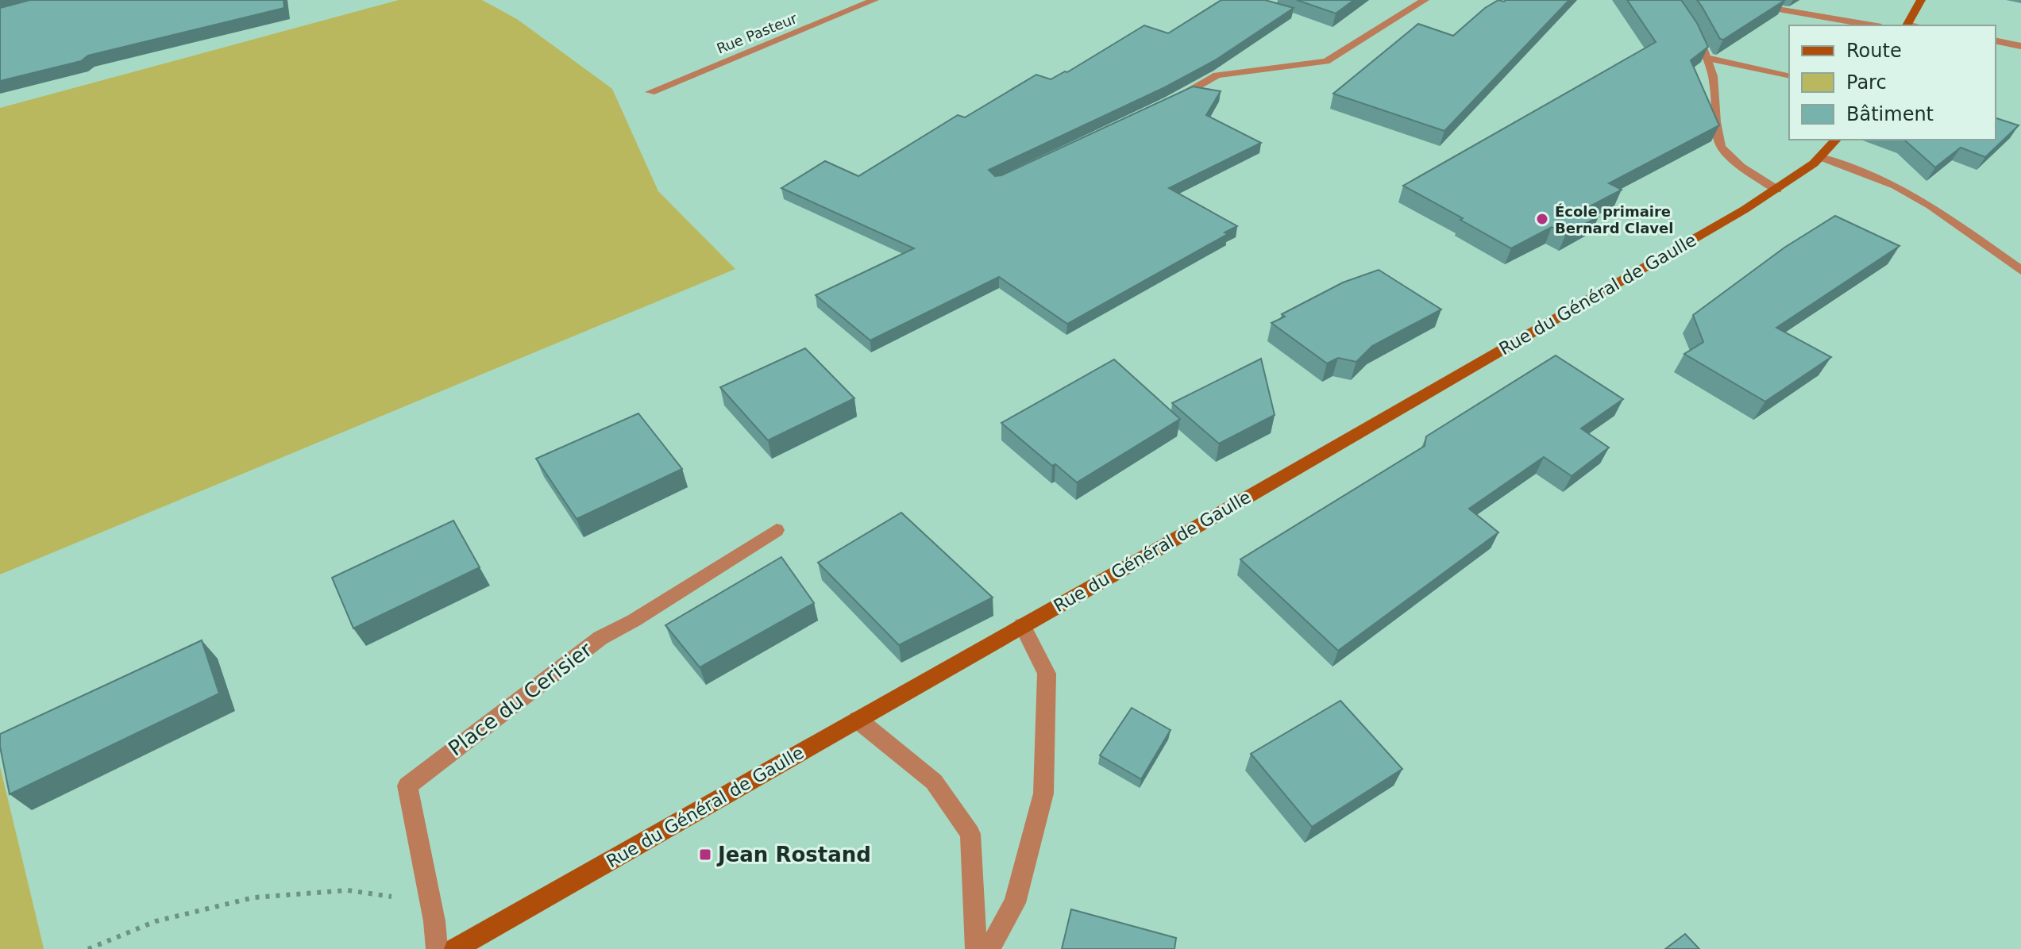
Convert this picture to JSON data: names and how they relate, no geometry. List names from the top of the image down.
{
  "streets": {
    "main road": ["Rue du Général de Gaulle"],
    "street": ["Rue Pasteur", "Place du Cerisier"]
  },
  "places": {
    "other": ["École primaire Bernard Clavel"],
    "transit": ["Jean Rostand"]
  },
  "legend": ["Route", "Parc", "Bâtiment"]
}
